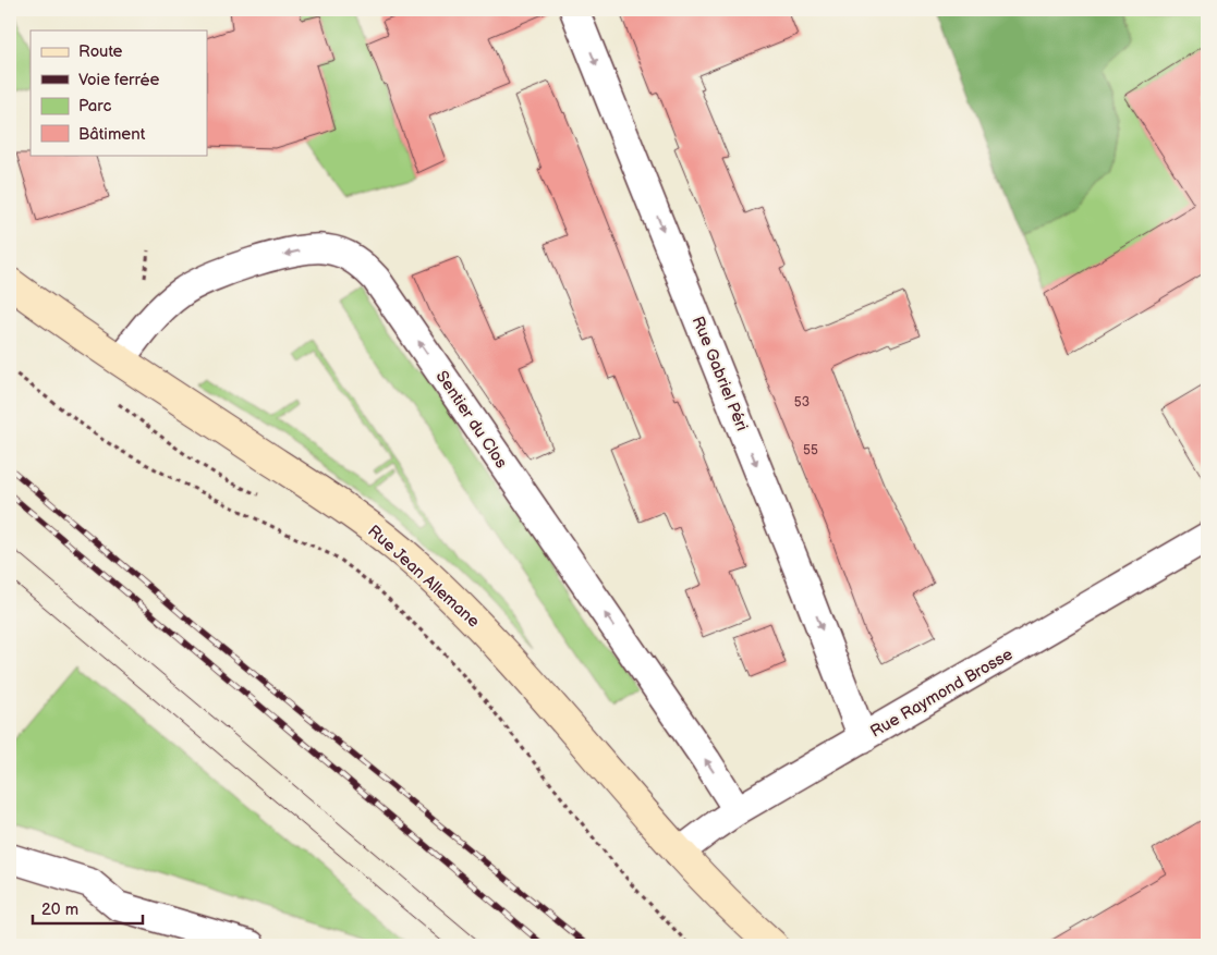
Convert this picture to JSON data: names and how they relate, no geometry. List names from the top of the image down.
{
  "streets": {
    "street": [
      "Rue Gabriel Péri",
      "Sentier du Clos",
      "Rue Jean Allemane",
      "Rue Raymond Brosse"
    ]
  },
  "crossings": [
    ["Rue Gabriel Péri", "Rue Raymond Brosse"],
    ["Sentier du Clos", "Rue Jean Allemane"],
    ["Sentier du Clos", "Rue Raymond Brosse"],
    ["Rue Jean Allemane", "Rue Raymond Brosse"]
  ],
  "one_way": ["Rue Gabriel Péri", "Sentier du Clos"],
  "house_numbers": ["53", "55"],
  "legend": [
    "Route",
    "Voie ferrée",
    "Parc",
    "Bâtiment"
  ],
  "scale_bar": "20 m"
}
